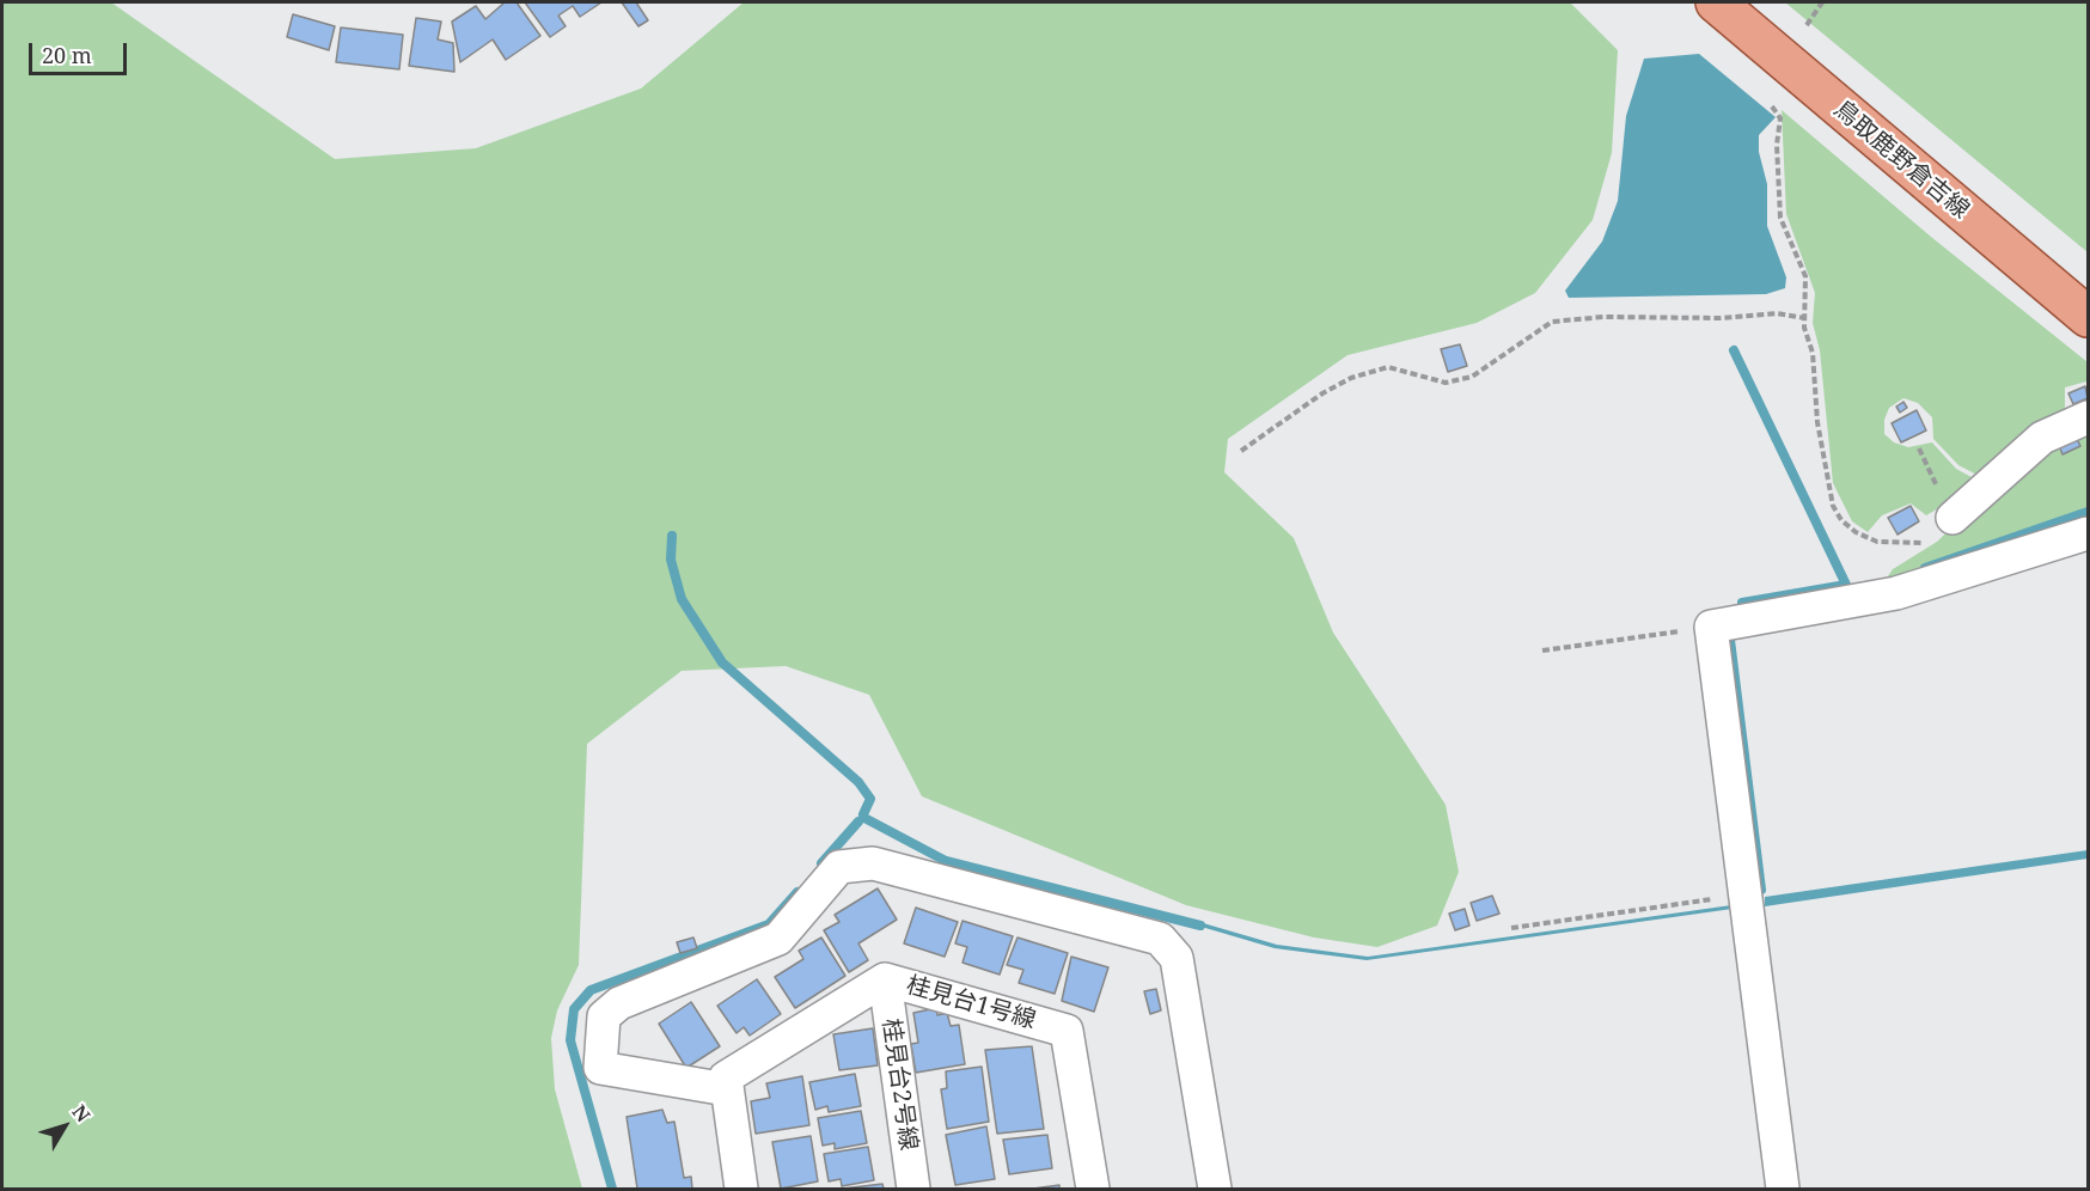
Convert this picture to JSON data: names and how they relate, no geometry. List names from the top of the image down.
{
  "streets": {
    "main road": ["鳥取鹿野倉吉線"],
    "street": ["桂見台1号線", "桂見台2号線"]
  },
  "crossings": [
    ["桂見台1号線", "桂見台2号線"]
  ],
  "scale_bar": "20 m",
  "north": "top right"
}
